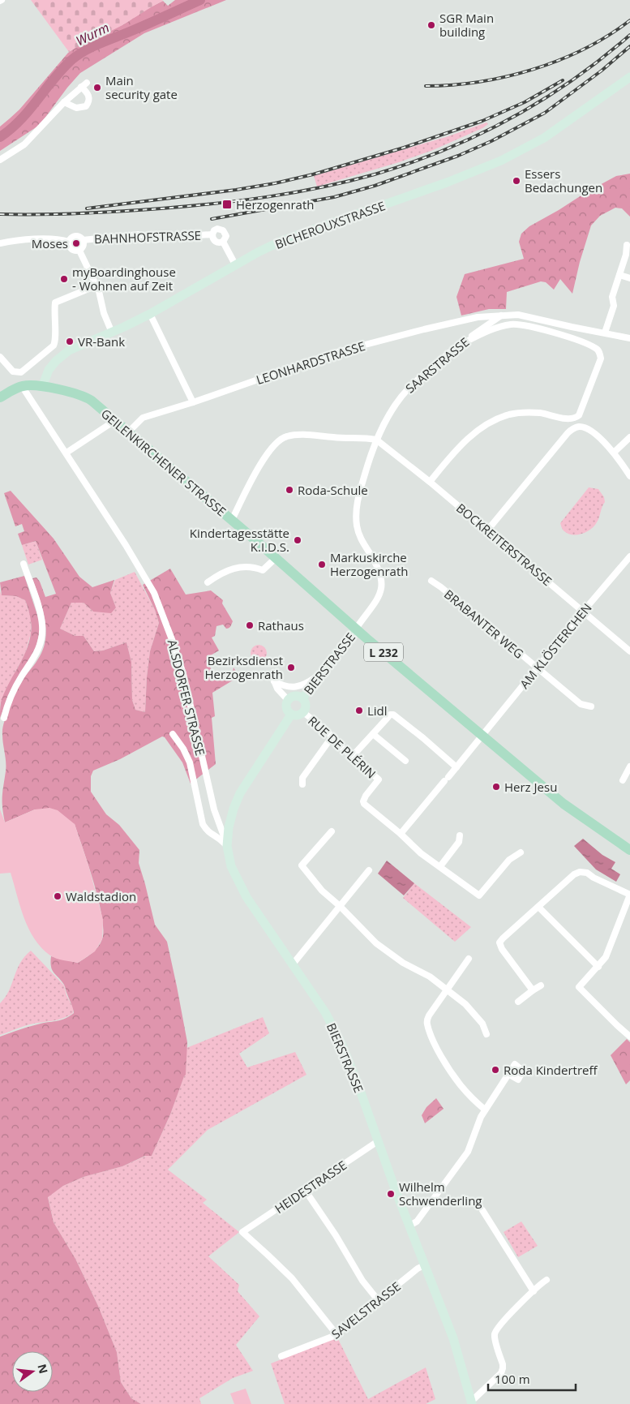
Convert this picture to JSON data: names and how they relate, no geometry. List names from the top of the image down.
{
  "streets": {
    "main road": [
      "BICHEROUXSTRASSE",
      "GEILENKIRCHENER STRASSE",
      "L 232",
      "BIERSTRASSE"
    ],
    "street": [
      "BAHNHOFSTRASSE",
      "LEONHARDSTRASSE",
      "SAARSTRASSE",
      "BOCKREITERSTRASSE",
      "BRABANTER WEG",
      "AM KLÖSTERCHEN",
      "ALSDORFER STRASSE",
      "RUE DE PLÉRIN",
      "HEIDESTRASSE",
      "SAVELSTRASSE"
    ]
  },
  "crossings": [
    ["BICHEROUXSTRASSE", "BAHNHOFSTRASSE"],
    ["BICHEROUXSTRASSE", "GEILENKIRCHENER STRASSE"],
    ["BICHEROUXSTRASSE", "L 232"],
    ["LEONHARDSTRASSE", "SAARSTRASSE"],
    ["LEONHARDSTRASSE", "GEILENKIRCHENER STRASSE"],
    ["SAARSTRASSE", "GEILENKIRCHENER STRASSE"],
    ["SAARSTRASSE", "BOCKREITERSTRASSE"],
    ["SAARSTRASSE", "BIERSTRASSE"],
    ["GEILENKIRCHENER STRASSE", "AM KLÖSTERCHEN"],
    ["GEILENKIRCHENER STRASSE", "L 232"],
    ["GEILENKIRCHENER STRASSE", "BIERSTRASSE"],
    ["BOCKREITERSTRASSE", "AM KLÖSTERCHEN"],
    ["BRABANTER WEG", "AM KLÖSTERCHEN"],
    ["AM KLÖSTERCHEN", "RUE DE PLÉRIN"],
    ["L 232", "ALSDORFER STRASSE"],
    ["BIERSTRASSE", "ALSDORFER STRASSE"],
    ["BIERSTRASSE", "RUE DE PLÉRIN"],
    ["BIERSTRASSE", "HEIDESTRASSE"],
    ["BIERSTRASSE", "SAVELSTRASSE"],
    ["HEIDESTRASSE", "SAVELSTRASSE"]
  ],
  "water": ["Wurm"],
  "places": {
    "other": [
      "SGR Main building",
      "Main security gate",
      "Essers Bedachungen",
      "Moses",
      "myBoardinghouse - Wohnen auf Zeit",
      "VR-Bank",
      "Roda-Schule",
      "Kindertagesstätte K.I.D.S.",
      "Markuskirche Herzogenrath",
      "Rathaus",
      "Bezirksdienst Herzogenrath",
      "Lidl",
      "Herz Jesu",
      "Waldstadion",
      "Roda Kindertreff",
      "Wilhelm Schwenderling"
    ],
    "transit": ["Herzogenrath"]
  },
  "scale_bar": "100 m",
  "north": "right"
}
